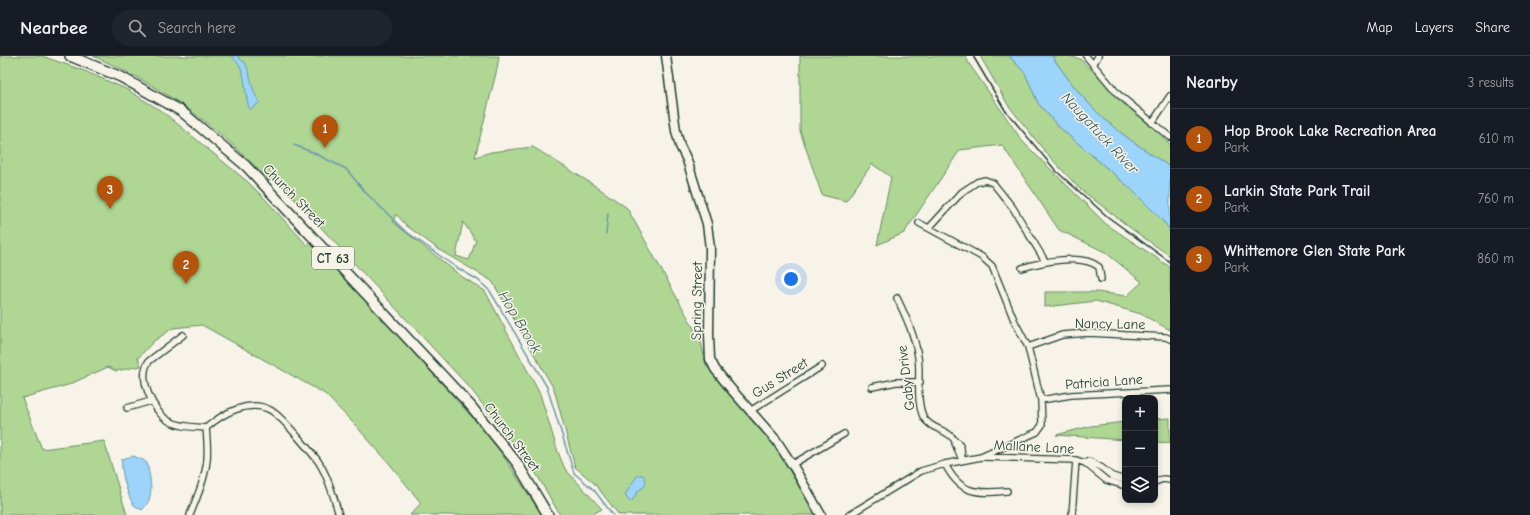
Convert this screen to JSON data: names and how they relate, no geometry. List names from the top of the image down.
{
  "streets": {
    "main road": ["Church Street", "CT 63", "Spring Street"],
    "street": [
      "Nancy Lane",
      "Gus Street",
      "Gaby Drive",
      "Patricia Lane",
      "Mallane Lane"
    ]
  },
  "crossings": [
    ["Spring Street", "Gus Street"],
    ["Nancy Lane", "Mallane Lane"],
    ["Gaby Drive", "Mallane Lane"],
    ["Patricia Lane", "Mallane Lane"]
  ],
  "water": ["Naugatuck River", "Hop Brook"],
  "page": {
    "header": "Nearbee",
    "search": "Search here",
    "nav": ["Map", "Layers", "Share"],
    "heading": ["Nearby", "3 results"],
    "list": [
      {
        "mark": "1",
        "name": "Hop Brook Lake Recreation Area",
        "note": "Park",
        "value": "610 m"
      },
      {
        "mark": "2",
        "name": "Larkin State Park Trail",
        "note": "Park",
        "value": "760 m"
      },
      {
        "mark": "3",
        "name": "Whittemore Glen State Park",
        "note": "Park",
        "value": "860 m"
      }
    ],
    "pins": ["1", "3", "2"],
    "map_buttons": ["+", "−"]
  }
}
